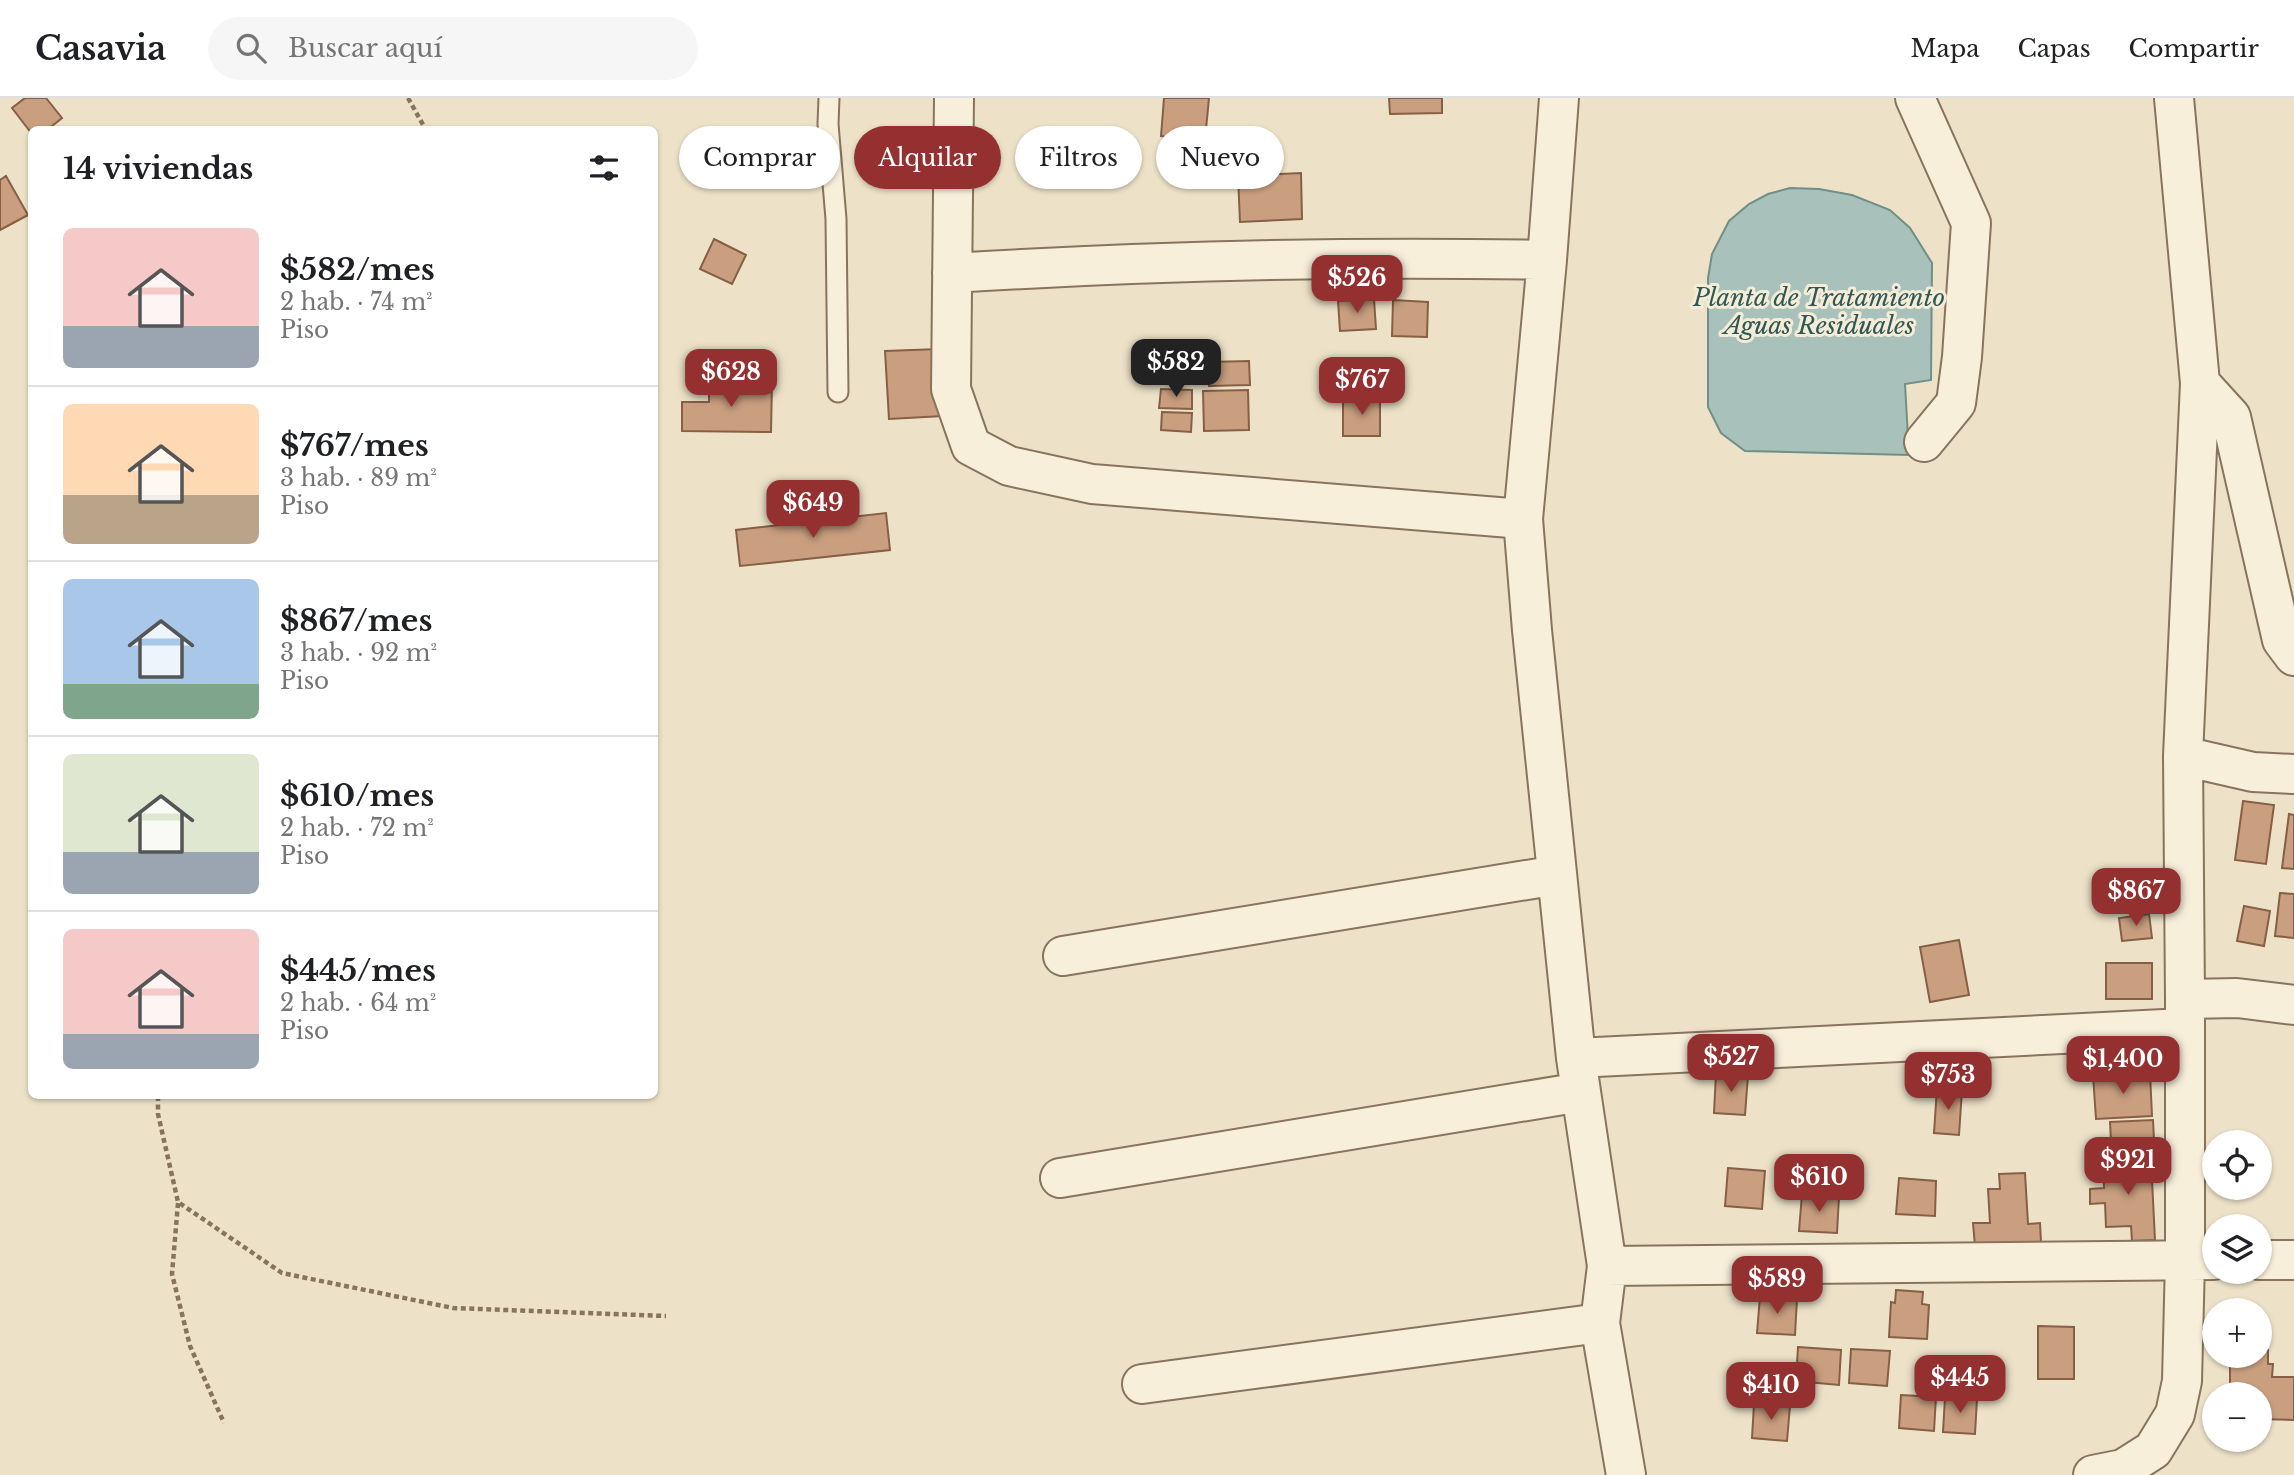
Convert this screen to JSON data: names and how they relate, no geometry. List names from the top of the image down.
{
  "water": ["Planta de Tratamiento Aguas Residuales"],
  "page": {
    "header": "Casavia",
    "search": "Buscar aquí",
    "nav": ["Mapa", "Capas", "Compartir"],
    "chip": [
      "Comprar",
      "Alquilar",
      "Filtros",
      "Nuevo"
    ],
    "heading": "14 viviendas",
    "list": [
      {
        "name": "$582/mes",
        "note": "2 hab. · 74 m² · Piso"
      },
      {
        "name": "$767/mes",
        "note": "3 hab. · 89 m² · Piso"
      },
      {
        "name": "$867/mes",
        "note": "3 hab. · 92 m² · Piso"
      },
      {
        "name": "$610/mes",
        "note": "2 hab. · 72 m² · Piso"
      },
      {
        "name": "$445/mes",
        "note": "2 hab. · 64 m² · Piso"
      }
    ],
    "price": [
      "$526",
      "$582",
      "$628",
      "$767",
      "$649",
      "$867",
      "$527",
      "$1,400",
      "$753",
      "$921",
      "$610",
      "$589",
      "$445",
      "$410"
    ],
    "map_buttons": ["+", "−"]
  }
}
